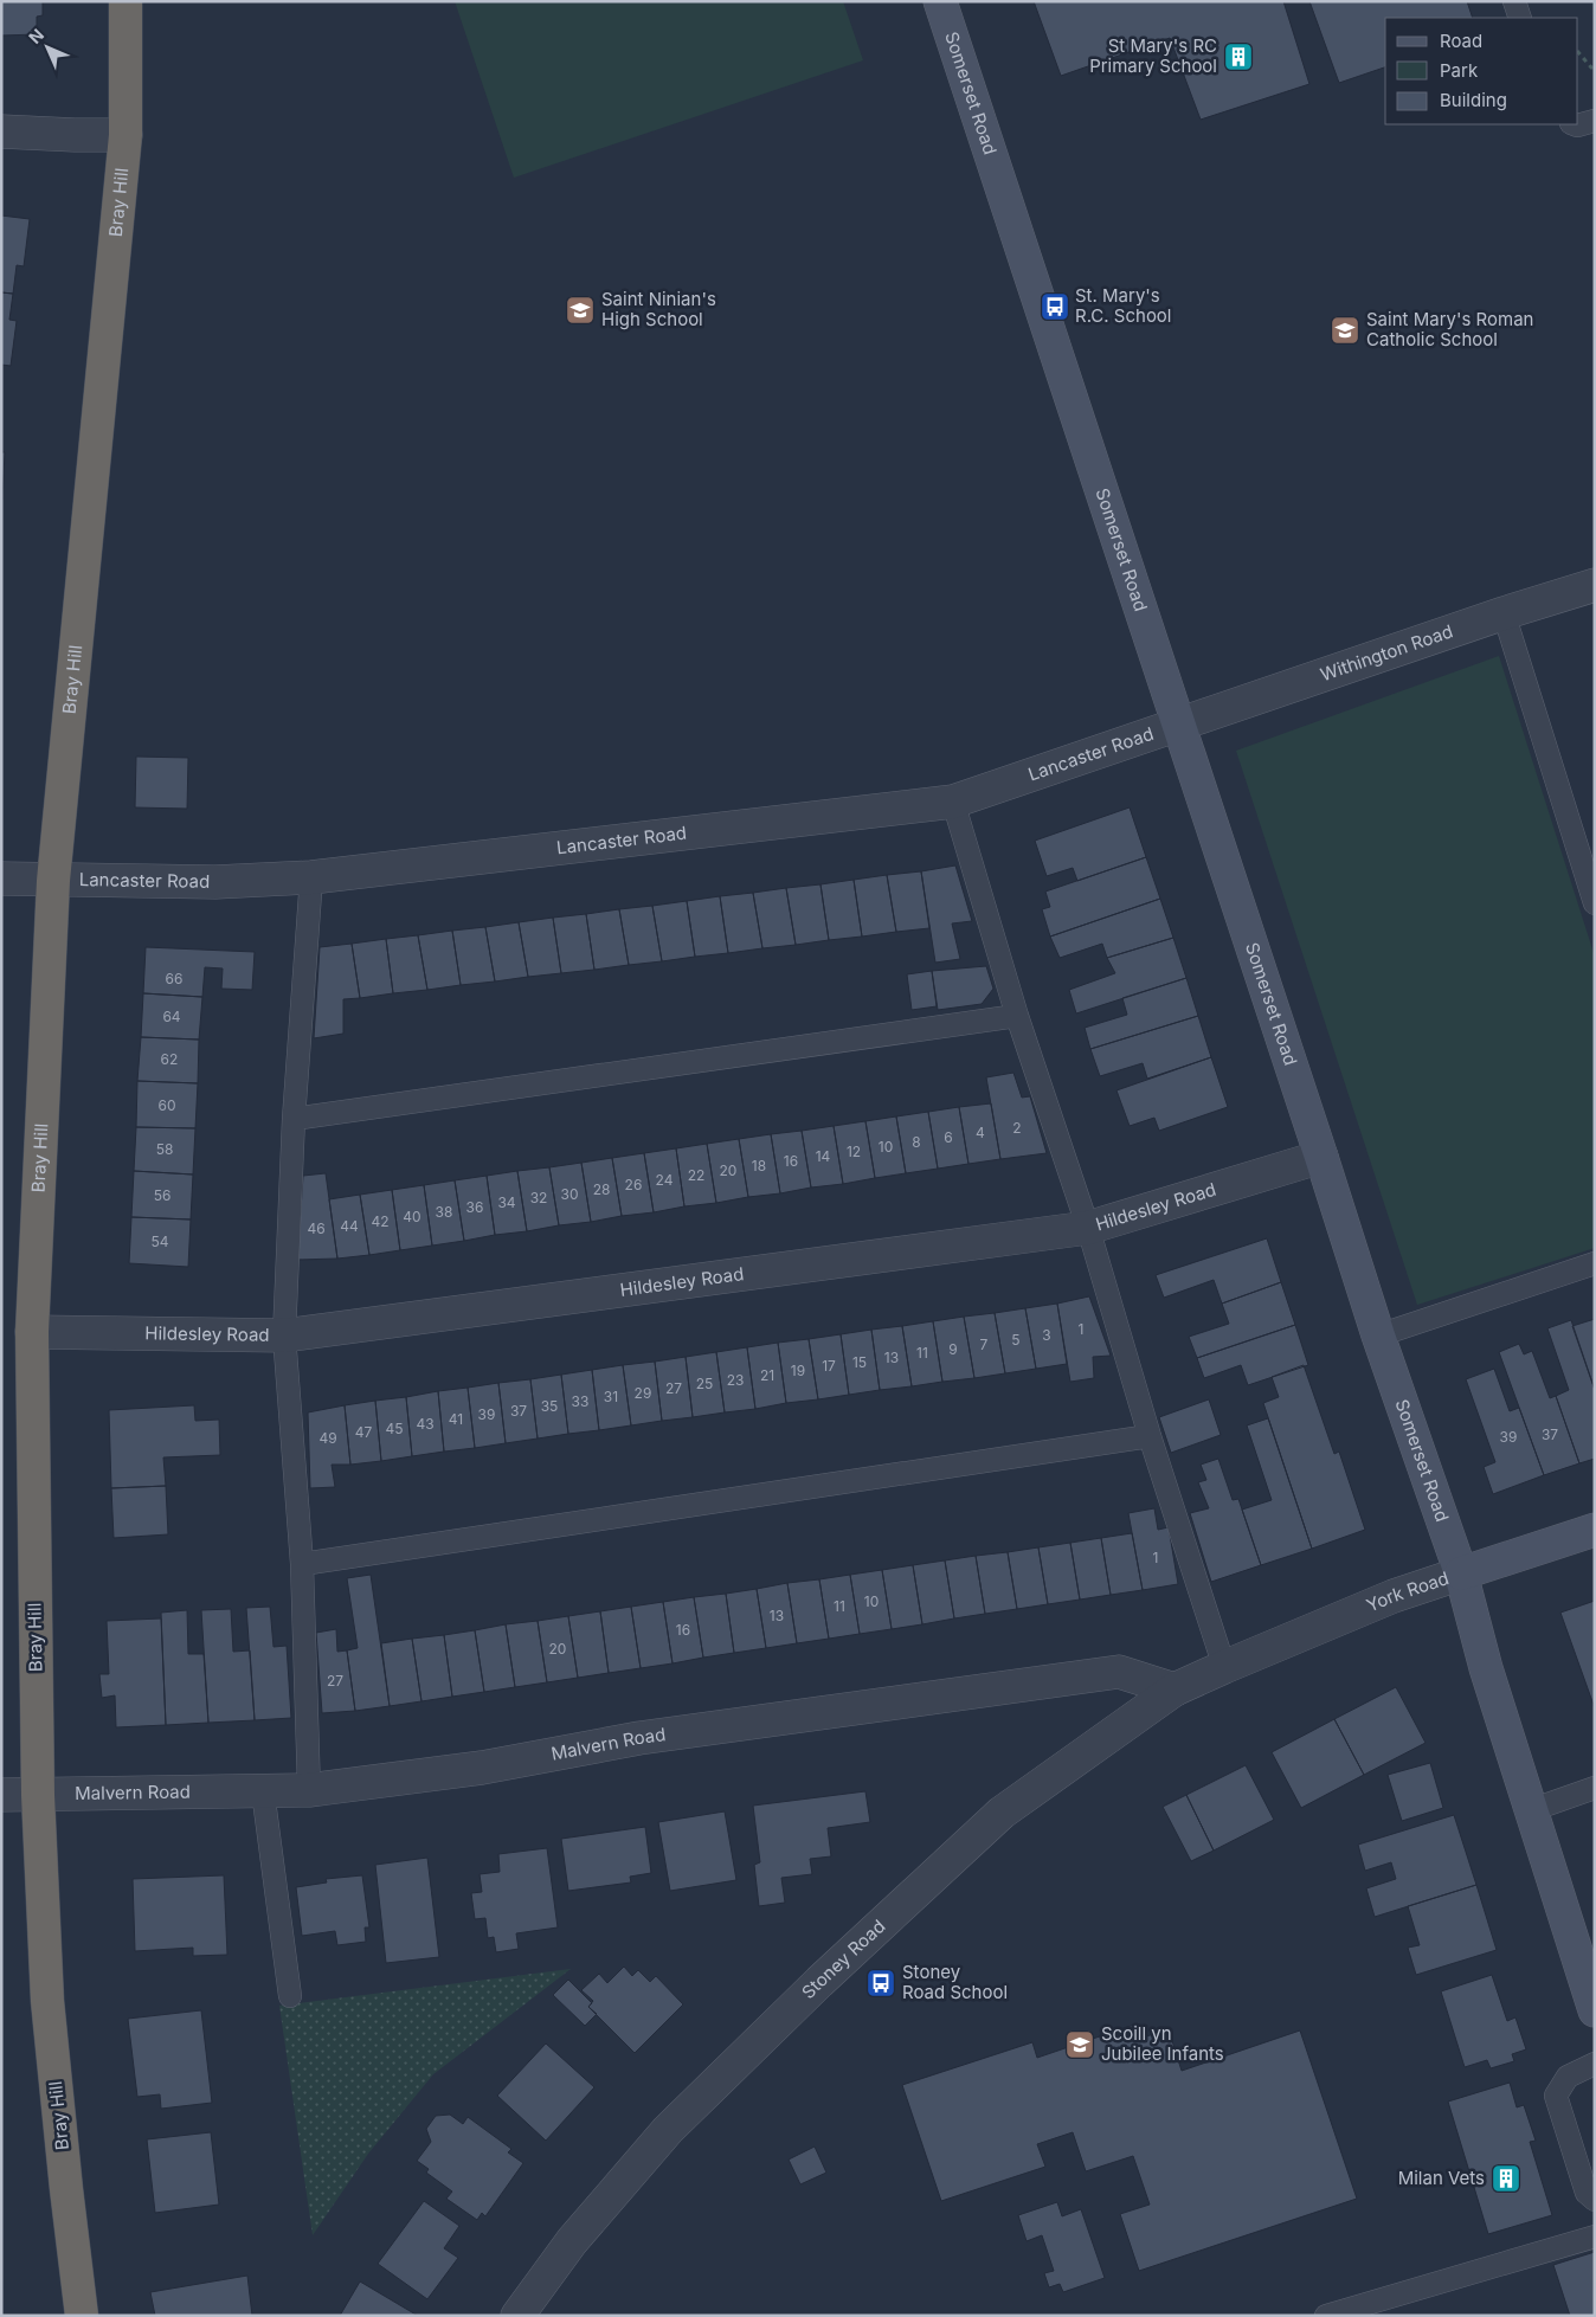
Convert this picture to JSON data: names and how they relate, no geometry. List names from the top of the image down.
{
  "streets": {
    "highway": ["Bray Hill"],
    "main road": ["Somerset Road", "York Road"],
    "street": [
      "Withington Road",
      "Lancaster Road",
      "Hildesley Road",
      "Malvern Road",
      "Stoney Road"
    ]
  },
  "crossings": [
    ["Somerset Road", "Withington Road"],
    ["Somerset Road", "Lancaster Road"],
    ["Somerset Road", "Hildesley Road"],
    ["Somerset Road", "York Road"],
    ["Bray Hill", "Lancaster Road"],
    ["Bray Hill", "Hildesley Road"],
    ["Bray Hill", "Malvern Road"],
    ["Withington Road", "Lancaster Road"],
    ["York Road", "Stoney Road"],
    ["Malvern Road", "Stoney Road"]
  ],
  "places": {
    "building": ["St Mary's RC Primary School", "Milan Vets"],
    "bus stop": ["St. Mary's R.C. School", "Stoney Road School"],
    "school or university": ["Saint Ninian's High School", "Saint Mary's Roman Catholic School", "Scoill yn Jubilee Infants"]
  },
  "house_numbers": [
    "66",
    "64",
    "62",
    "60",
    "2",
    "4",
    "6",
    "8",
    "10",
    "58",
    "12",
    "14",
    "16",
    "18",
    "20",
    "22",
    "24",
    "26",
    "28",
    "30",
    "56",
    "32",
    "34",
    "36",
    "38",
    "40",
    "42",
    "44",
    "46",
    "54",
    "1",
    "3",
    "5",
    "7",
    "9",
    "11",
    "13",
    "15",
    "17",
    "19",
    "21",
    "23",
    "25",
    "27",
    "29",
    "31",
    "33",
    "35",
    "37",
    "39",
    "41",
    "43",
    "45",
    "47",
    "37",
    "39",
    "49",
    "1",
    "10",
    "11",
    "13",
    "16",
    "20",
    "27"
  ],
  "legend": ["Road", "Park", "Building"],
  "north": "top left"
}
